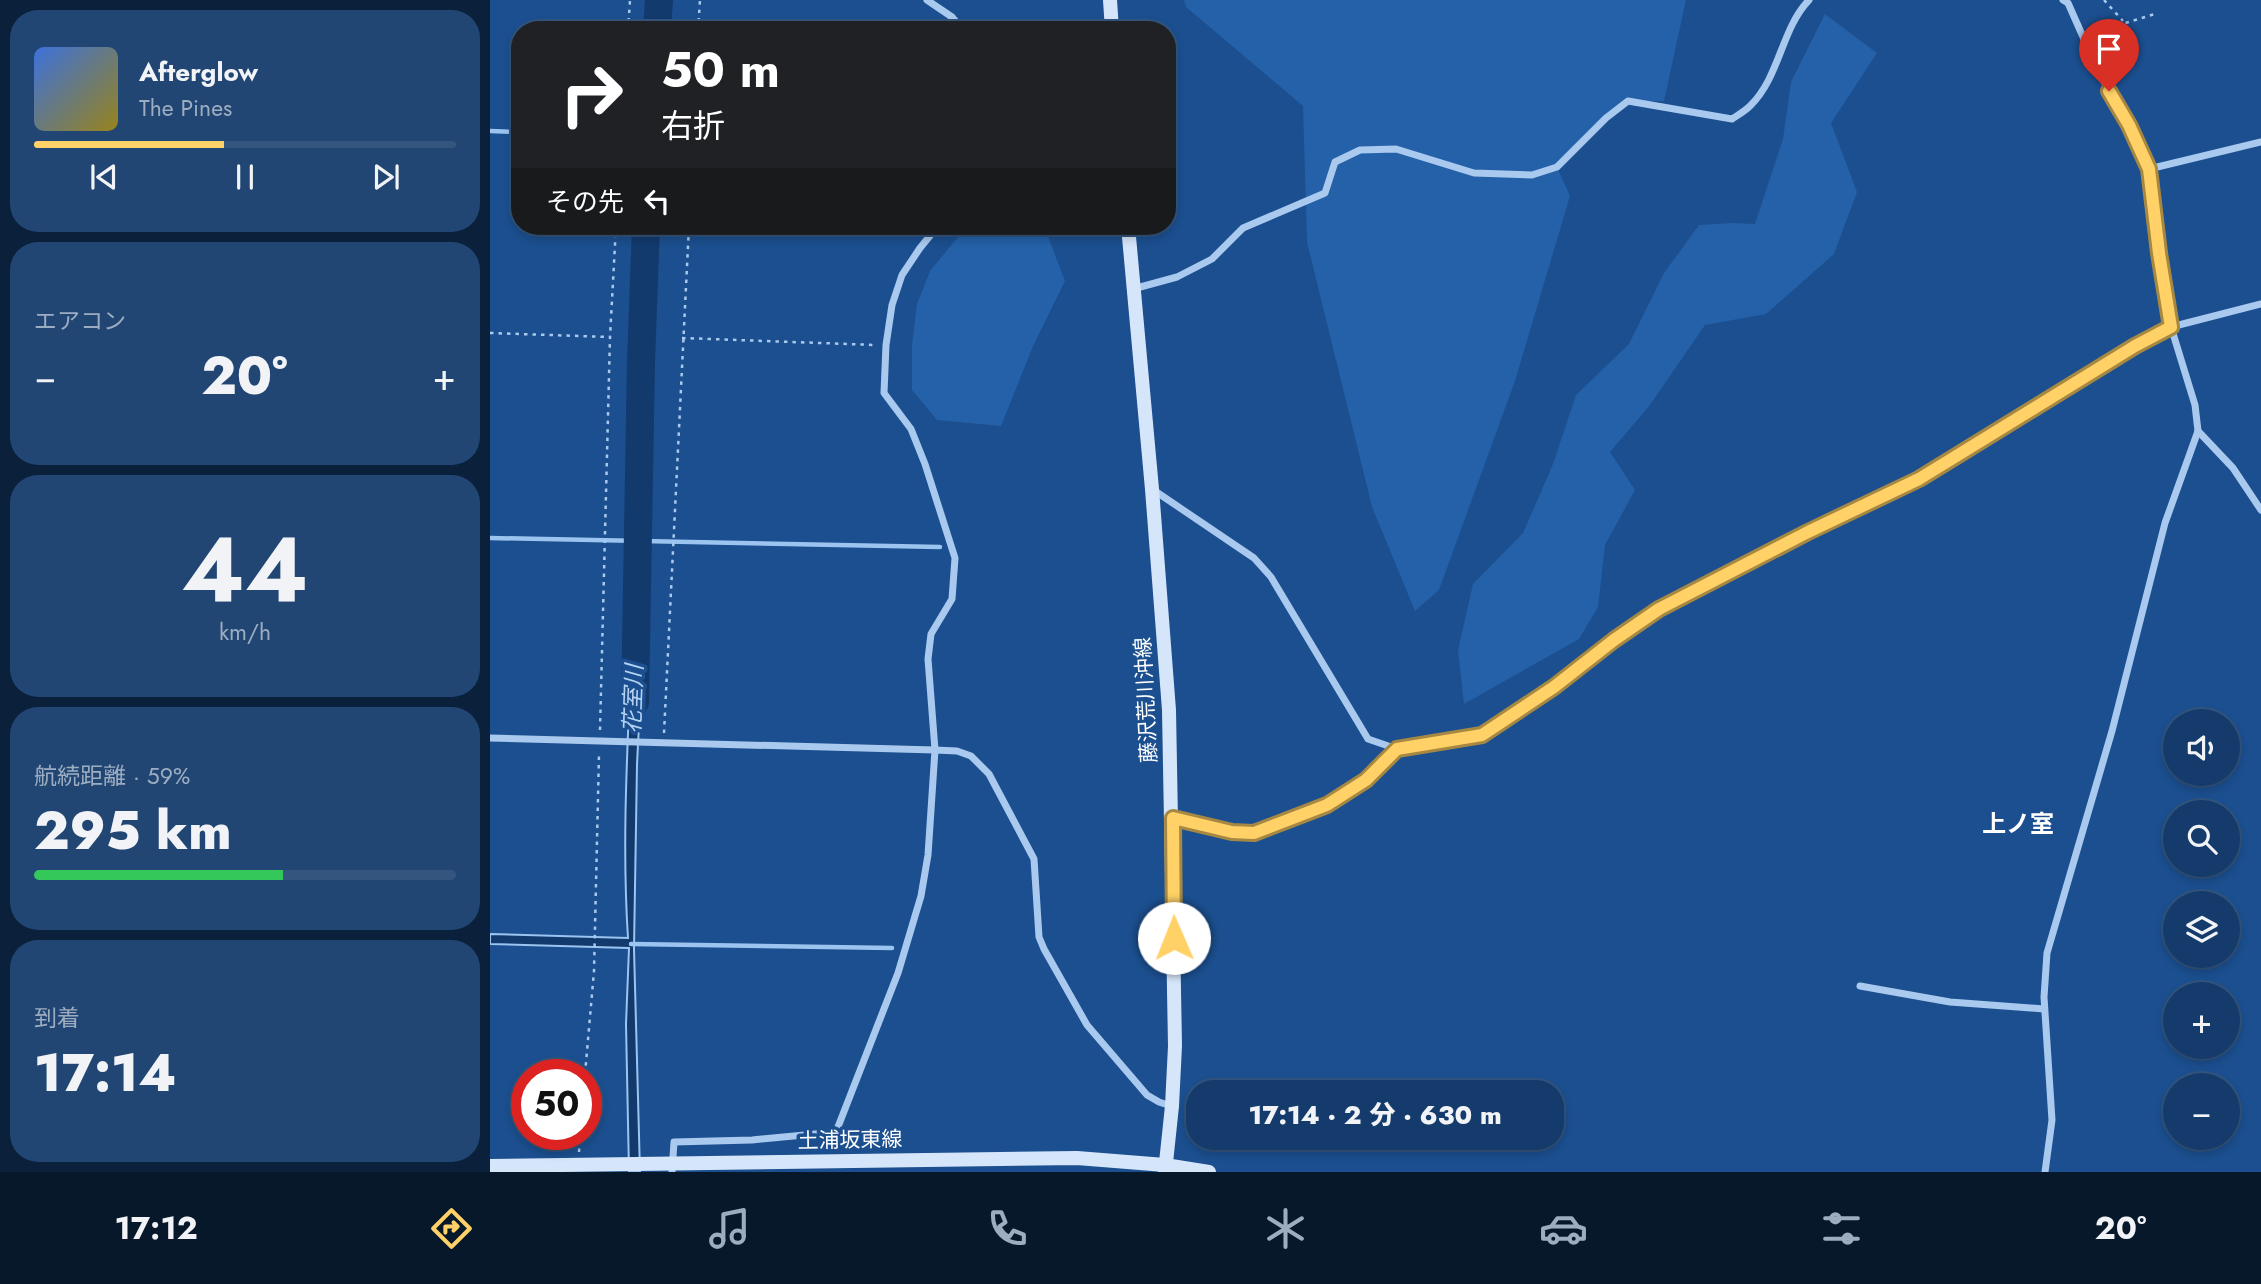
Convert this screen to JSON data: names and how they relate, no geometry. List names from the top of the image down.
{
  "streets": {
    "main road": ["藤沢荒川沖線", "土浦坂東線"]
  },
  "crossings": [
    ["藤沢荒川沖線", "土浦坂東線"]
  ],
  "districts": ["上ノ室"],
  "water": ["花室川"],
  "page": {
    "turn": ["50 m", "右折"],
    "song": ["Afterglow", "The Pines"],
    "then": "その先",
    "tile": [
      "エアコン",
      ["44", "km/h"],
      ["航続距離 · 59%", "295 km"],
      ["到着", "17:14"]
    ],
    "heat": ["−", "20°", "+"],
    "map_buttons": ["+", "−"],
    "limit": "50",
    "trip": "17:14 · 2 分 · 630 m",
    "tabs": ["17:12", "20°"]
  }
}
